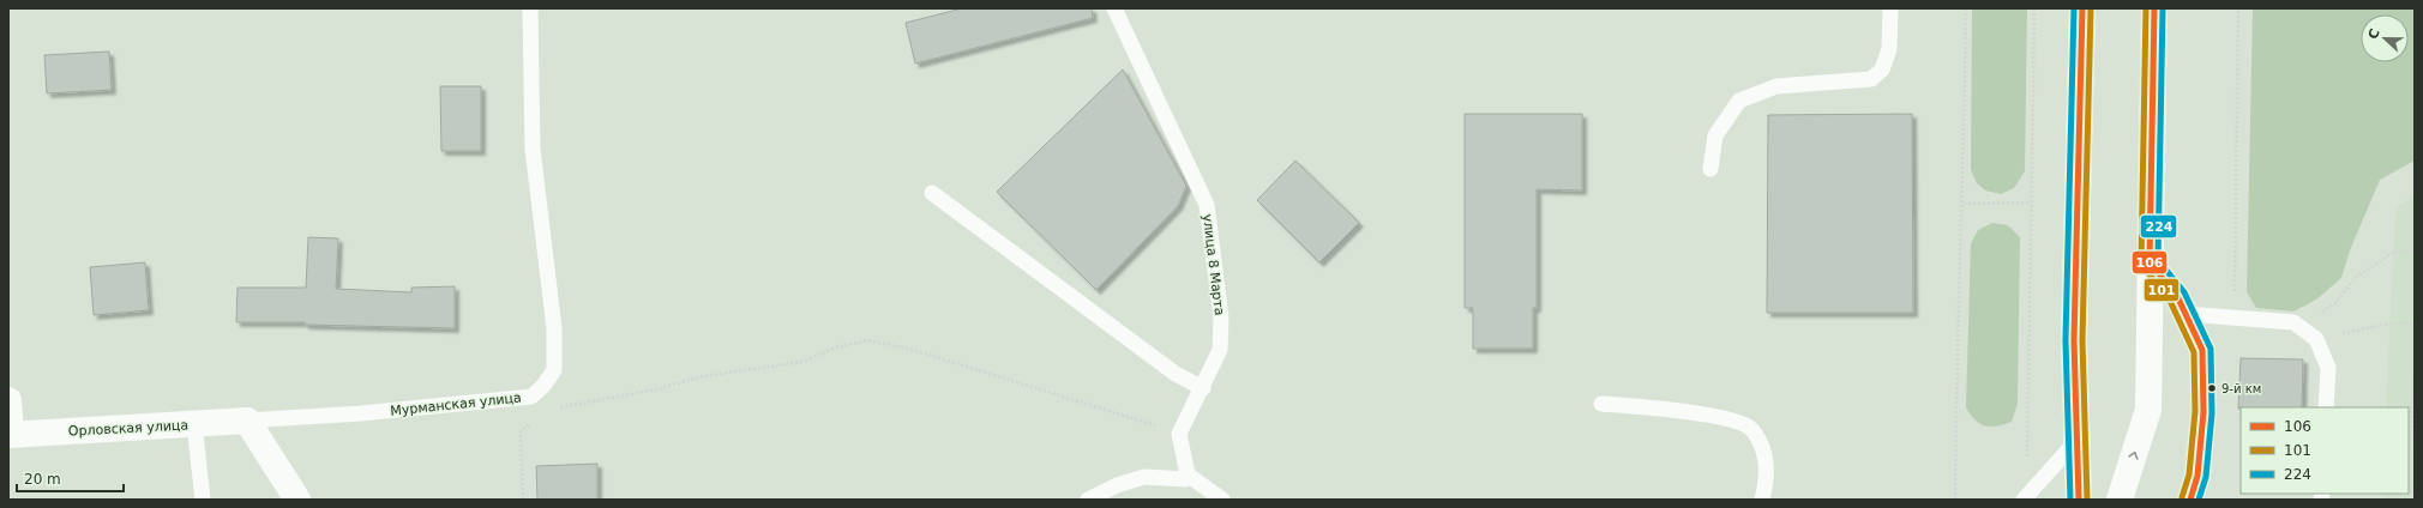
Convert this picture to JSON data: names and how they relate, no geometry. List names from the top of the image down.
{
  "streets": {
    "main road": ["Орловская улица"],
    "lane": ["улица 8 Марта", "Мурманская улица"]
  },
  "crossings": [
    ["Мурманская улица", "Орловская улица"]
  ],
  "places": ["9-й км"],
  "lines": ["transit line 106", "transit line 101", "transit line 224"],
  "legend": ["106", "101", "224"],
  "scale_bar": "20 m",
  "north": "left"
}
